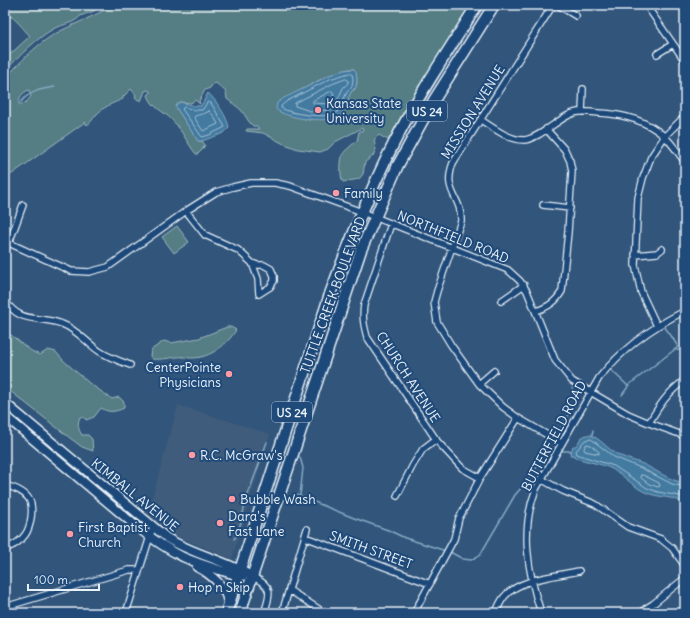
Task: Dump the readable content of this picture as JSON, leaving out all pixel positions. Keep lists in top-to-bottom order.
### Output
{
  "streets": {
    "highway": ["US 24", "TUTTLE CREEK BOULEVARD"],
    "main road": ["KIMBALL AVENUE"],
    "street": [
      "MISSION AVENUE",
      "NORTHFIELD ROAD",
      "CHURCH AVENUE",
      "BUTTERFIELD ROAD",
      "SMITH STREET"
    ]
  },
  "crossings": [
    ["MISSION AVENUE", "NORTHFIELD ROAD"],
    ["MISSION AVENUE", "BUTTERFIELD ROAD"],
    ["NORTHFIELD ROAD", "TUTTLE CREEK BOULEVARD"],
    ["NORTHFIELD ROAD", "CHURCH AVENUE"],
    ["NORTHFIELD ROAD", "BUTTERFIELD ROAD"],
    ["TUTTLE CREEK BOULEVARD", "KIMBALL AVENUE"]
  ],
  "places": [
    "Kansas State University",
    "Family",
    "CenterPointe Physicians",
    "R.C. McGraw's",
    "Bubble Wash",
    "Dara's Fast Lane",
    "First Baptist Church",
    "Hop n Skip"
  ],
  "scale_bar": "100 m"
}
